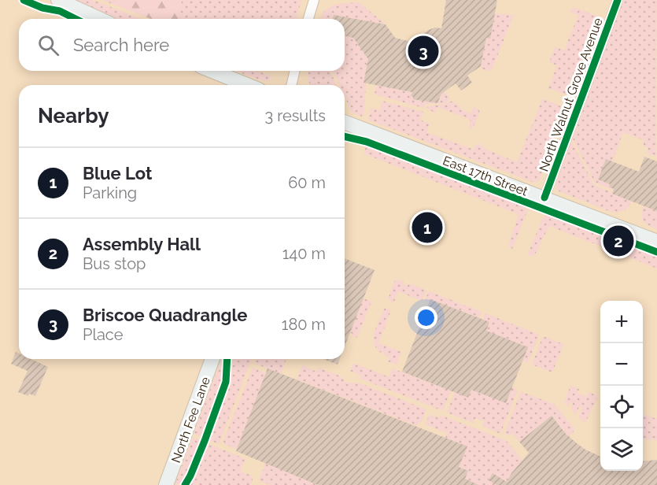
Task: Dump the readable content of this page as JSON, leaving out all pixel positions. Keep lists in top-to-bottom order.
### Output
{
  "streets": {
    "main road": ["East 17th Street", "North Fee Lane"],
    "street": ["North Walnut Grove Avenue"]
  },
  "crossings": [
    ["North Walnut Grove Avenue", "East 17th Street"]
  ],
  "page": {
    "search": "Search here",
    "pins": ["3", "1", "2"],
    "heading": ["Nearby", "3 results"],
    "list": [
      {
        "mark": "1",
        "name": "Blue Lot",
        "note": "Parking",
        "value": "60 m"
      },
      {
        "mark": "2",
        "name": "Assembly Hall",
        "note": "Bus stop",
        "value": "140 m"
      },
      {
        "mark": "3",
        "name": "Briscoe Quadrangle",
        "note": "Place",
        "value": "180 m"
      }
    ],
    "map_buttons": ["+", "−"]
  }
}
